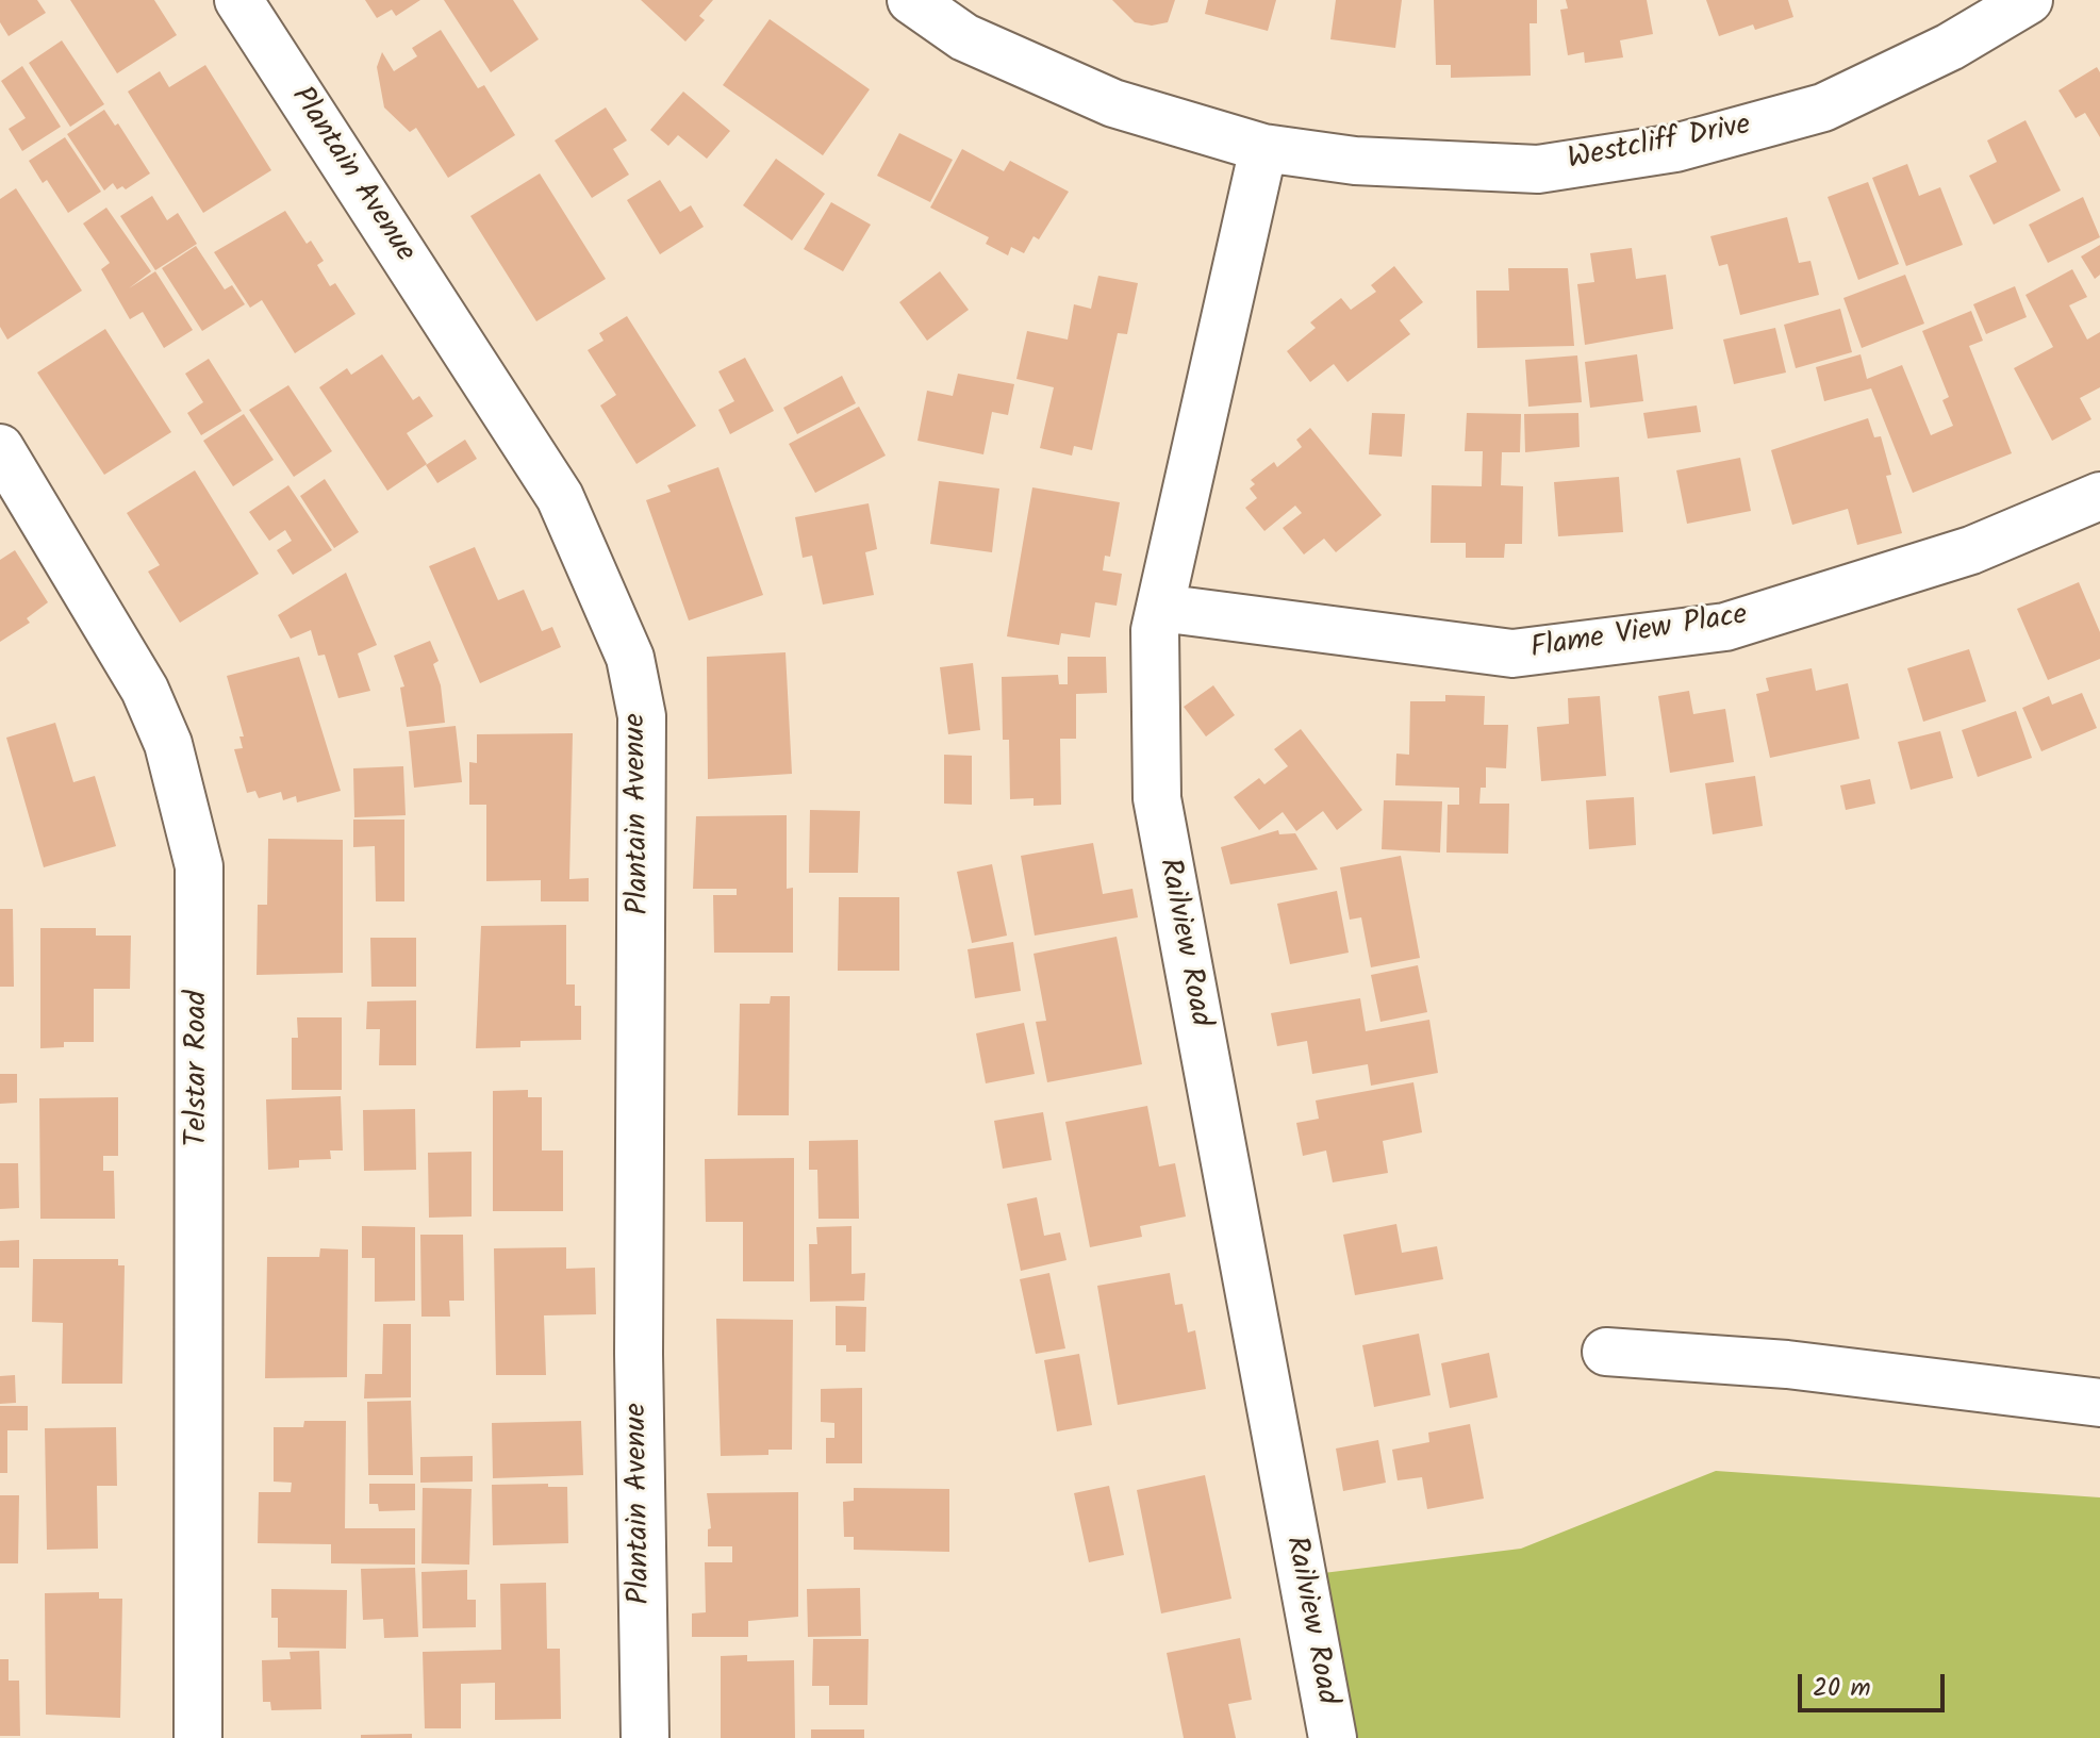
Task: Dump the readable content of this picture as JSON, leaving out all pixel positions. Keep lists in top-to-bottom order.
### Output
{
  "streets": {
    "street": [
      "Westcliff Drive",
      "Plantain Avenue",
      "Flame View Place",
      "Railview Road",
      "Telstar Road"
    ]
  },
  "crossings": [
    ["Westcliff Drive", "Railview Road"],
    ["Flame View Place", "Railview Road"]
  ],
  "scale_bar": "20 m"
}
